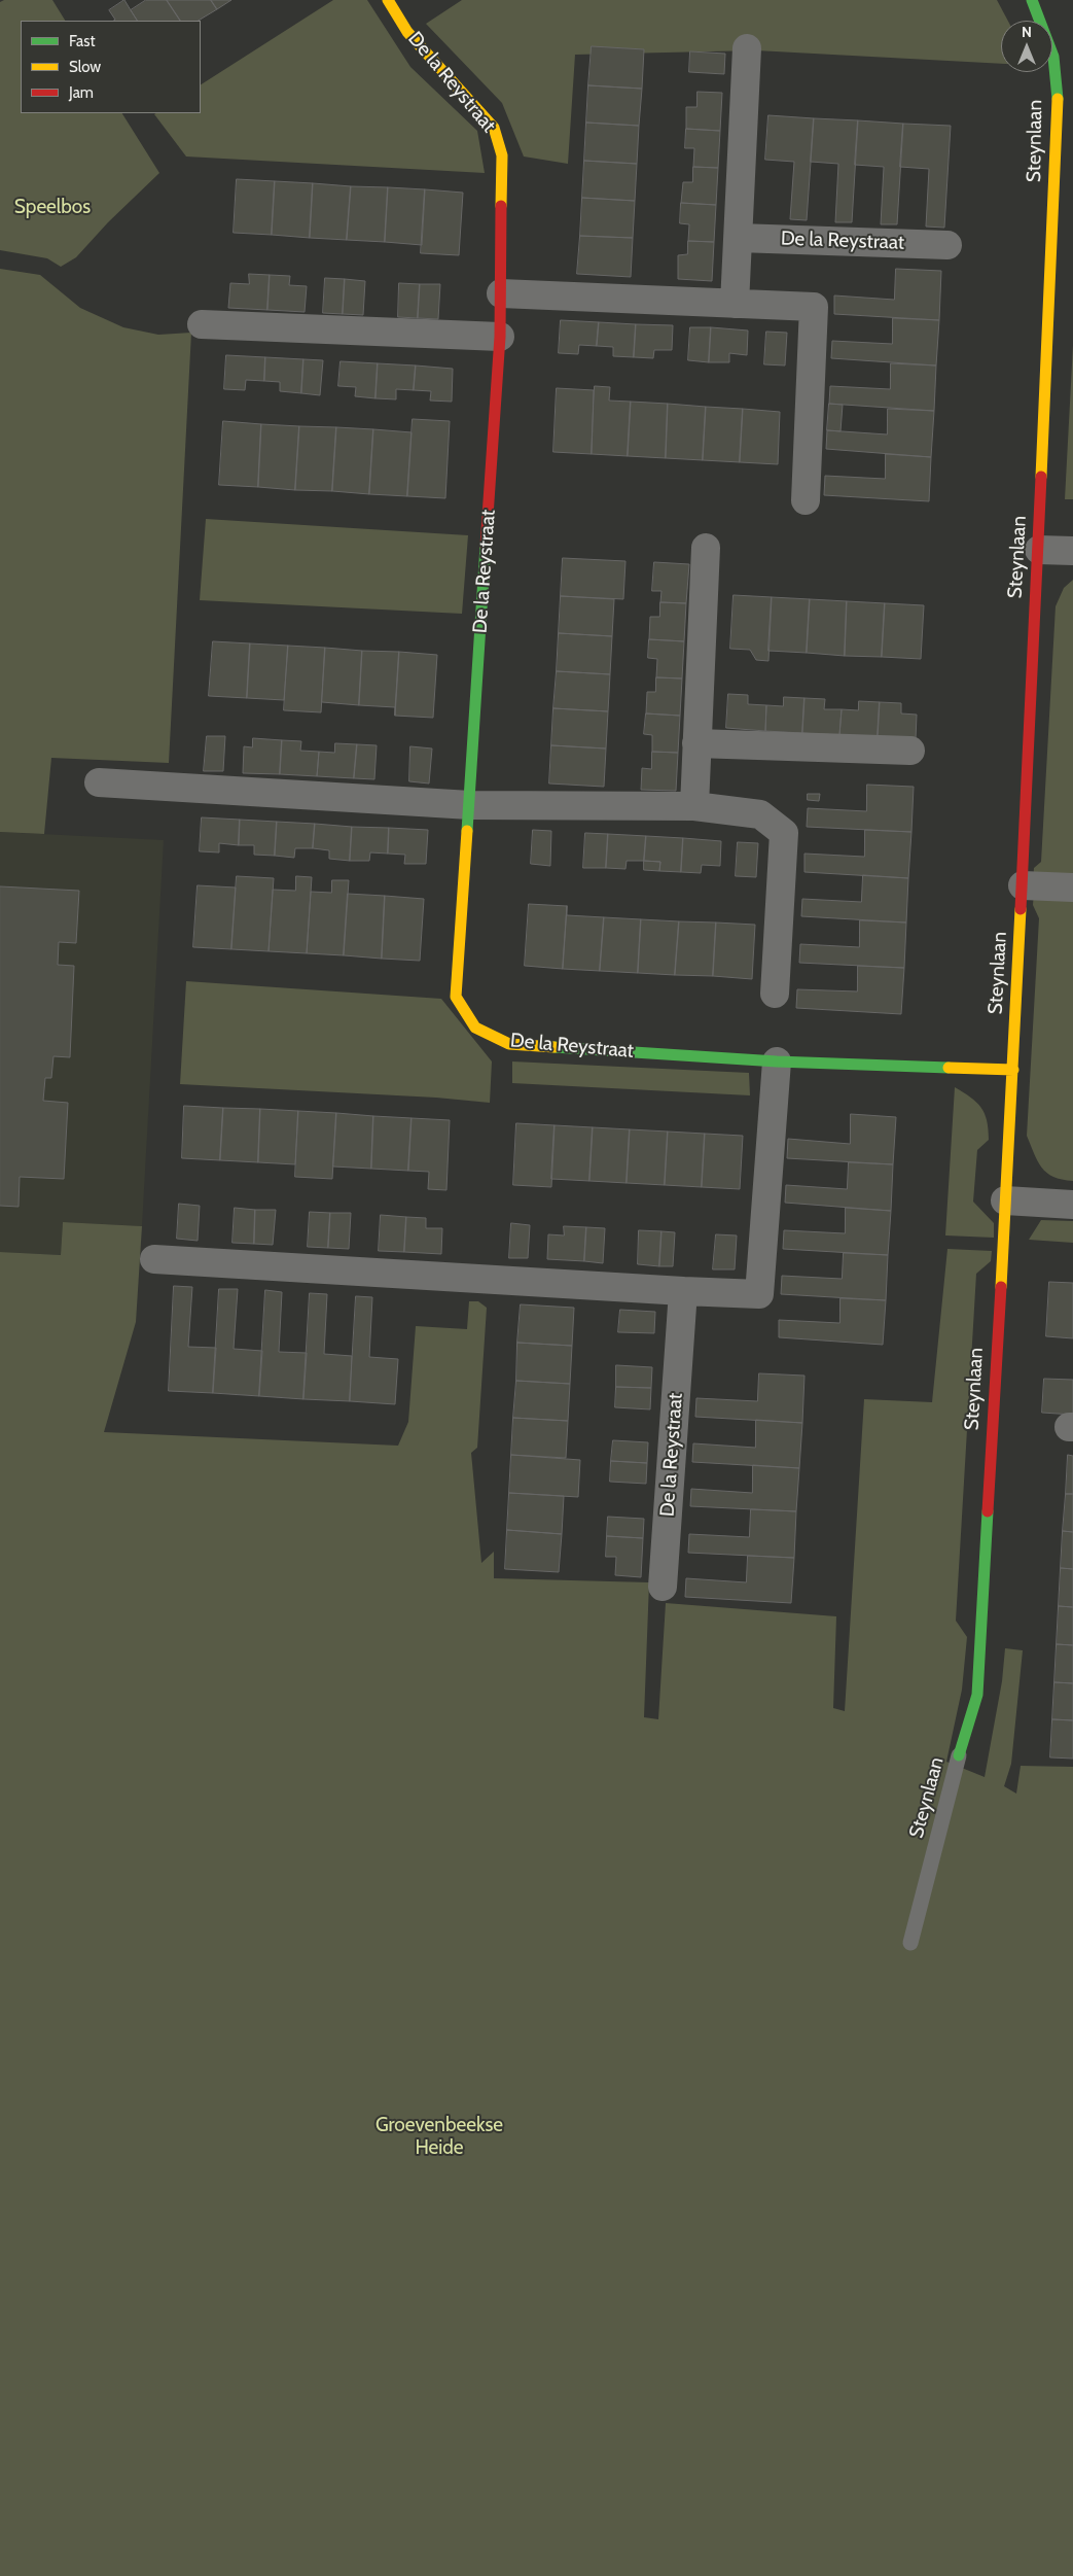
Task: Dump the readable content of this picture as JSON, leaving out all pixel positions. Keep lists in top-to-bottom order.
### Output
{
  "streets": {
    "street": ["De la Reystraat", "Steynlaan"]
  },
  "crossings": [
    ["De la Reystraat", "Steynlaan"]
  ],
  "parks": ["Speelbos", "Groevenbeekse Heide"],
  "legend": ["Fast", "Slow", "Jam"],
  "north": "top"
}
